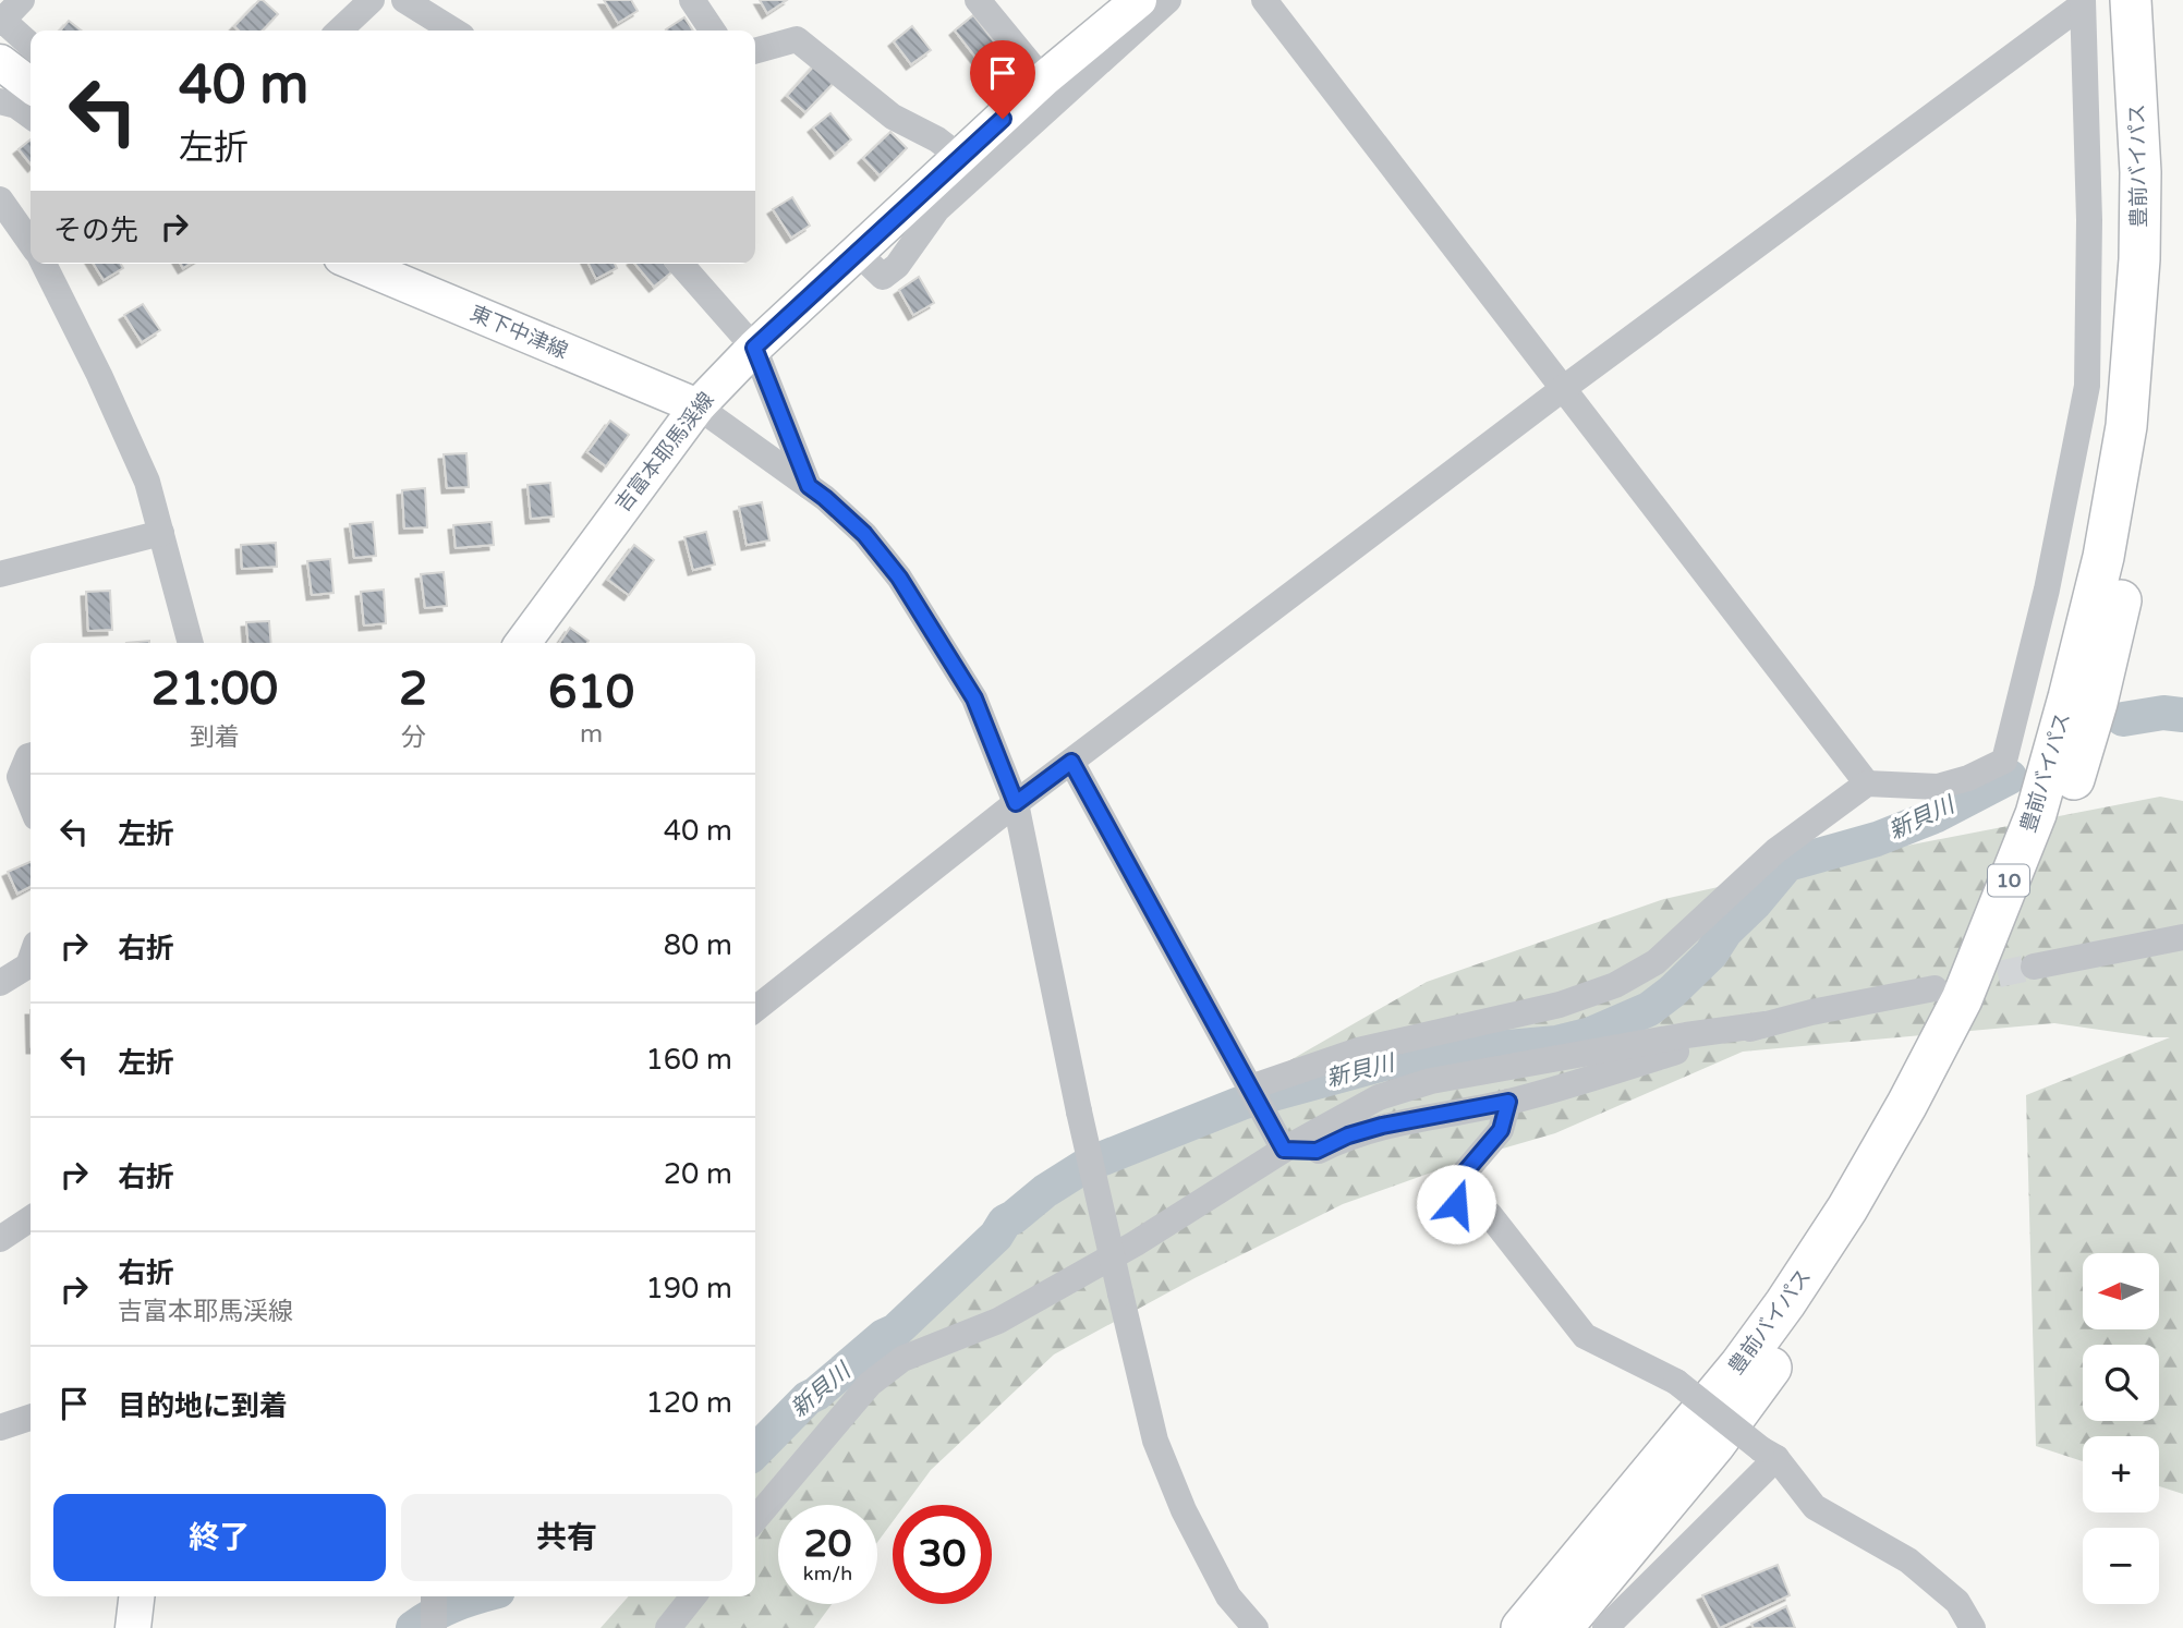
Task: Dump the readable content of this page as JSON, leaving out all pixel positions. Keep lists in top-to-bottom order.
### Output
{
  "streets": {
    "highway": ["豊前バイパス", "10"],
    "main road": ["東下中津線", "吉富本耶馬渓線"]
  },
  "crossings": [
    ["東下中津線", "吉富本耶馬渓線"]
  ],
  "water": ["新貝川"],
  "north": "left",
  "page": {
    "turn": ["40 m", "左折"],
    "then": "その先",
    "eta": [
      "21:00",
      "到着",
      "2",
      "分",
      "610",
      "m"
    ],
    "list": [
      {
        "name": "左折",
        "value": "40 m"
      },
      {
        "name": "右折",
        "value": "80 m"
      },
      {
        "name": "左折",
        "value": "160 m"
      },
      {
        "name": "右折",
        "value": "20 m"
      },
      {
        "name": "右折",
        "note": "吉富本耶馬渓線",
        "value": "190 m"
      },
      {
        "name": "目的地に到着",
        "value": "120 m"
      }
    ],
    "map_buttons": ["+", "−"],
    "buttons": ["終了", "共有"],
    "speed": "20 km/h",
    "limit": "30"
  }
}
